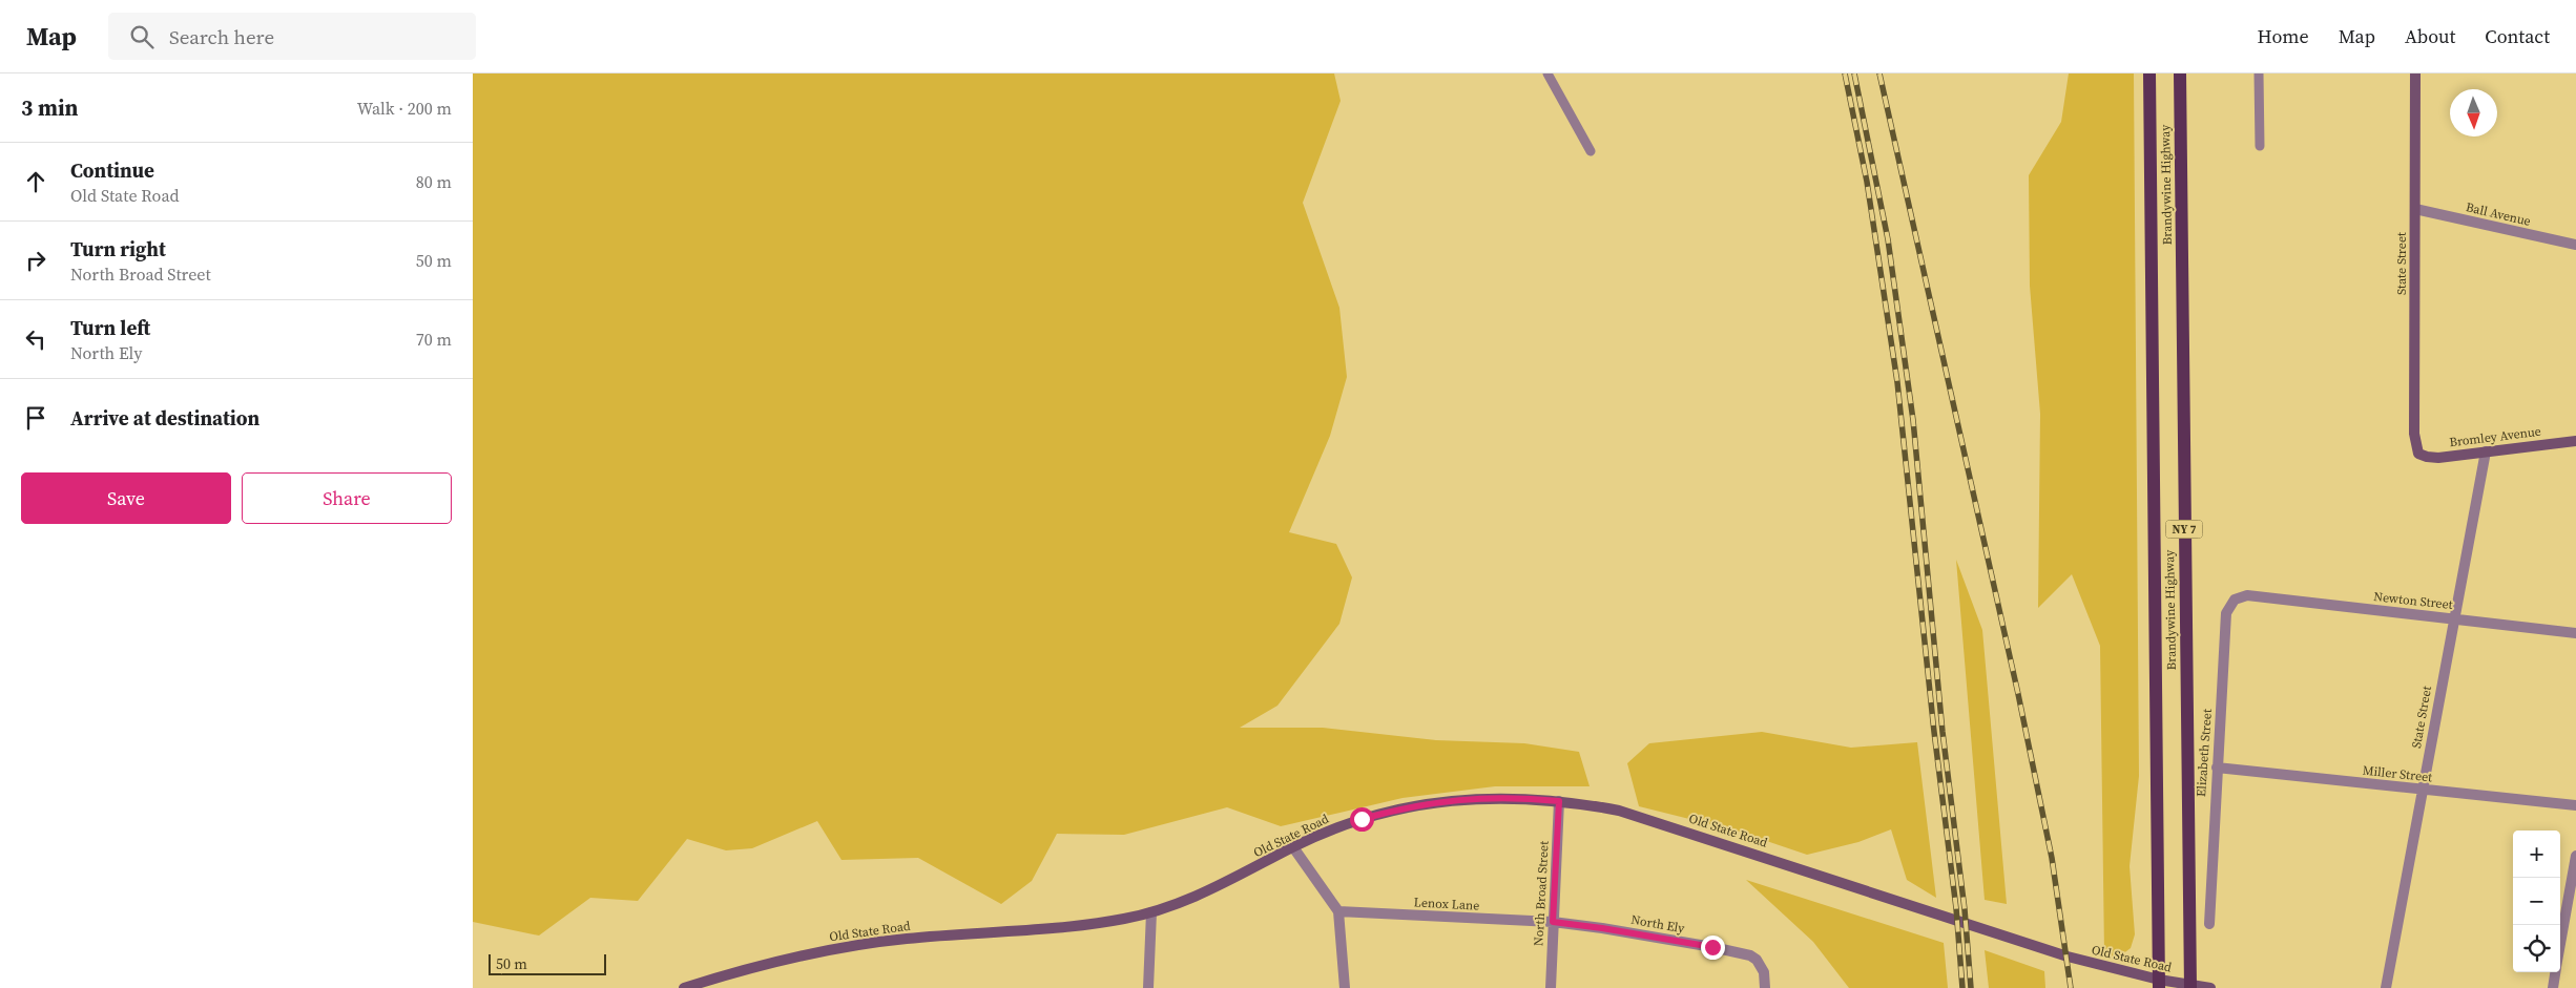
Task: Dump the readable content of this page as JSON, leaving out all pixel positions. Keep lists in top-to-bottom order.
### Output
{
  "streets": {
    "main road": ["Brandywine Highway", "NY 7"],
    "street": [
      "Ball Avenue",
      "State Street",
      "Bromley Avenue",
      "Newton Street",
      "Elizabeth Street",
      "Miller Street",
      "Old State Road",
      "North Broad Street",
      "Lenox Lane",
      "North Ely"
    ]
  },
  "crossings": [
    ["Brandywine Highway", "Old State Road"],
    ["Ball Avenue", "State Street"],
    ["State Street", "Bromley Avenue"],
    ["State Street", "Newton Street"],
    ["State Street", "Miller Street"],
    ["Newton Street", "Elizabeth Street"],
    ["Elizabeth Street", "Miller Street"],
    ["Old State Road", "North Broad Street"],
    ["North Broad Street", "Lenox Lane"],
    ["North Broad Street", "North Ely"],
    ["Lenox Lane", "North Ely"]
  ],
  "scale_bar": "50 m",
  "north": "bottom",
  "page": {
    "header": "Map",
    "search": "Search here",
    "nav": [
      "Home",
      "Map",
      "About",
      "Contact"
    ],
    "heading": ["3 min", "Walk · 200 m"],
    "list": [
      ["Continue", "Old State Road", "80 m"],
      ["Turn right", "North Broad Street", "50 m"],
      ["Turn left", "North Ely", "70 m"],
      "Arrive at destination"
    ],
    "buttons": ["Save", "Share"],
    "map_buttons": ["+", "−"],
    "scale": "50 m"
  }
}
